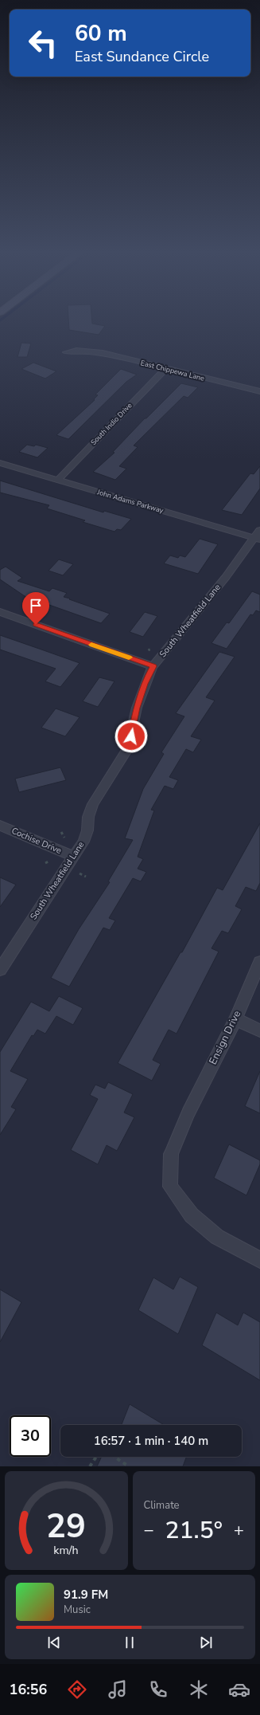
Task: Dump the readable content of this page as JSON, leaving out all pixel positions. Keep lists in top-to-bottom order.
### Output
{
  "streets": {
    "street": [
      "East Chippewa Lane",
      "South Indio Drive",
      "John Adams Parkway",
      "South Wheatfield Lane",
      "Cochise Drive",
      "Ensign Drive"
    ]
  },
  "crossings": [
    ["East Chippewa Lane", "South Indio Drive"],
    ["South Indio Drive", "John Adams Parkway"],
    ["John Adams Parkway", "South Wheatfield Lane"],
    ["South Wheatfield Lane", "Cochise Drive"]
  ],
  "page": {
    "turn": ["60 m", "East Sundance Circle"],
    "limit": "30",
    "trip": "16:57 · 1 min · 140 m",
    "tile": "Climate",
    "heat": ["−", "21.5°", "+"],
    "song": ["91.9 FM", "Music"],
    "tabs": "16:56",
    "gauge": ["29", "km/h"]
  }
}
